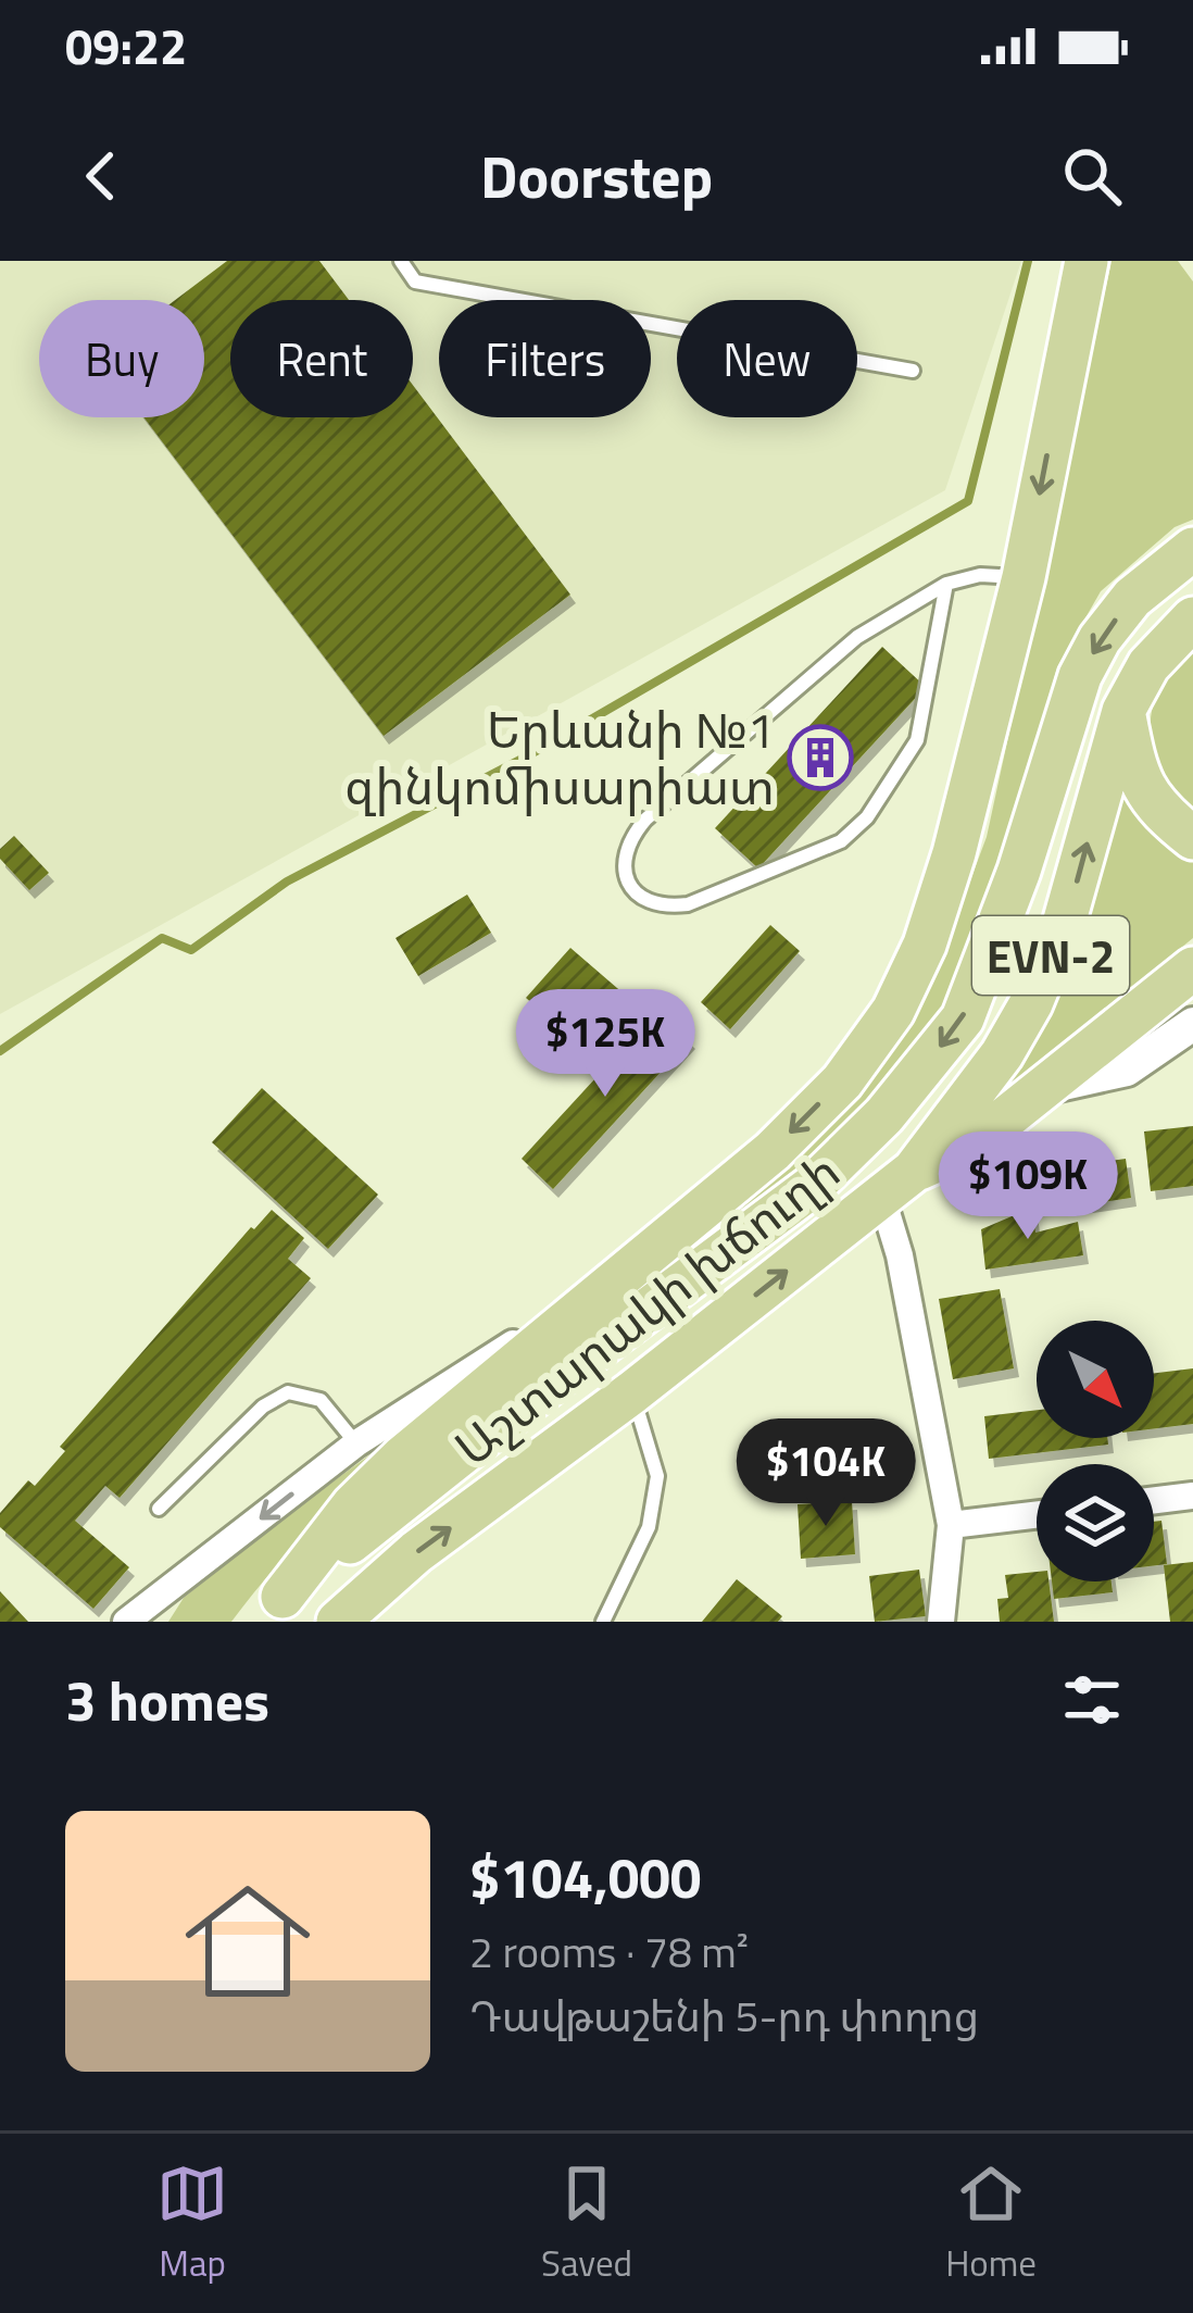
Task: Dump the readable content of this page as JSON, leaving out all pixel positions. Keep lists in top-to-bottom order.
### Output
{
  "streets": {
    "main road": ["EVN-2", "Աշտարակի խճուղի"]
  },
  "places": {
    "building": ["Երևանի №1 զինկոմիսարիատ"]
  },
  "north": "bottom right",
  "page": {
    "status": "09:22",
    "header": "Doorstep",
    "chip": [
      "Buy",
      "Rent",
      "Filters",
      "New"
    ],
    "price": ["$125K", "$109K", "$104K"],
    "heading": "3 homes",
    "list": [
      {
        "name": "$104,000",
        "note": "2 rooms · 78 m² · Դավթաշենի 5-րդ փողոց"
      }
    ],
    "tabs": ["Map", "Saved", "Home"]
  }
}
